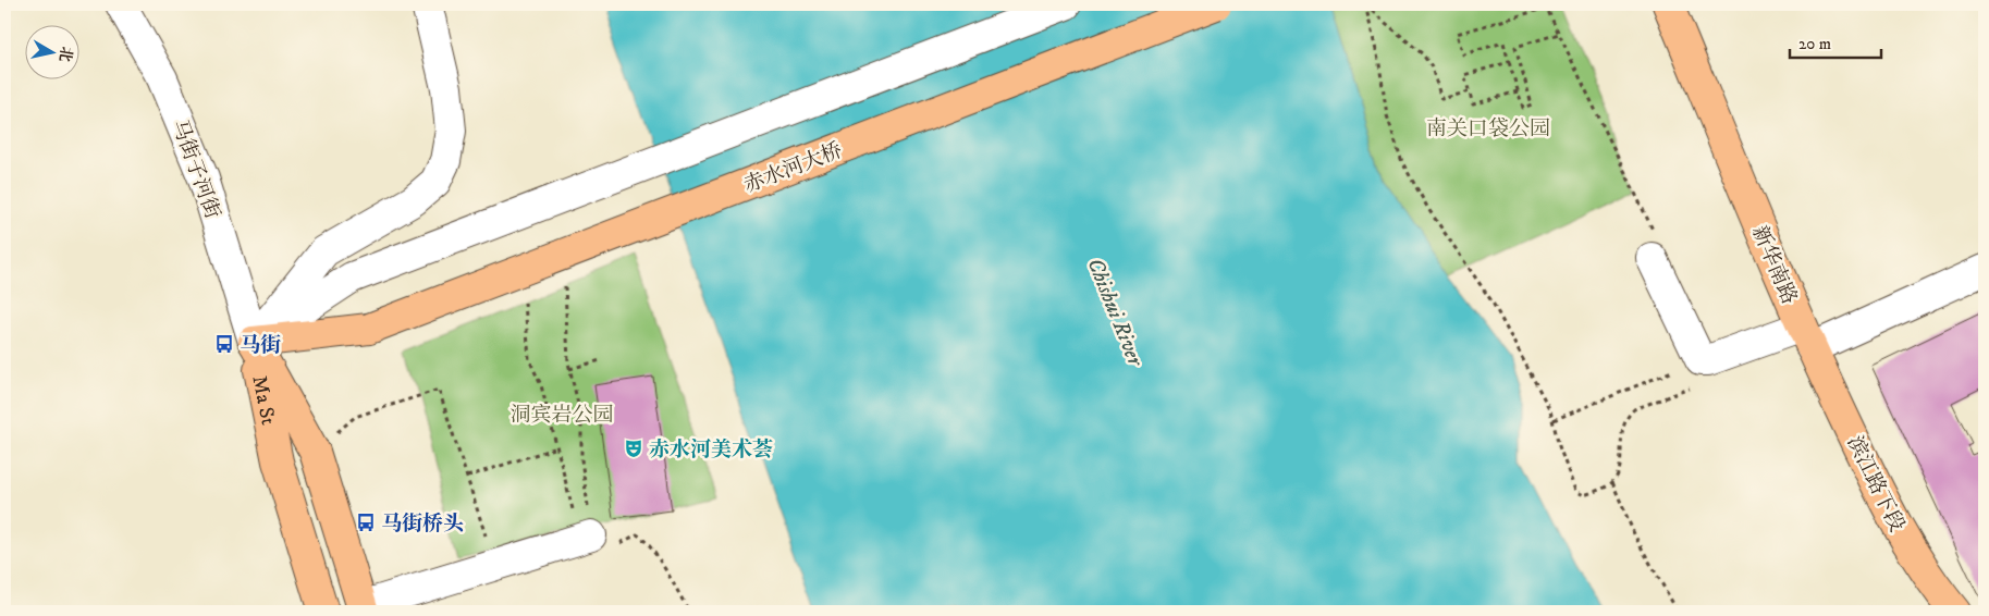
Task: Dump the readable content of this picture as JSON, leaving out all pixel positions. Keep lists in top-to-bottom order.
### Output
{
  "streets": {
    "main road": [
      "赤水河大桥",
      "新华南路",
      "Ma St",
      "滨江路下段"
    ],
    "street": ["马街子河街"]
  },
  "crossings": [
    ["赤水河大桥", "马街子河街"],
    ["赤水河大桥", "Ma St"],
    ["马街子河街", "Ma St"],
    ["新华南路", "滨江路下段"]
  ],
  "water": ["Chishui River"],
  "parks": ["南关口袋公园", "洞宾岩公园"],
  "places": {
    "bus stop": ["马街", "马街桥头"],
    "theatre": ["赤水河美术荟"]
  },
  "scale_bar": "20 m",
  "north": "right"
}
